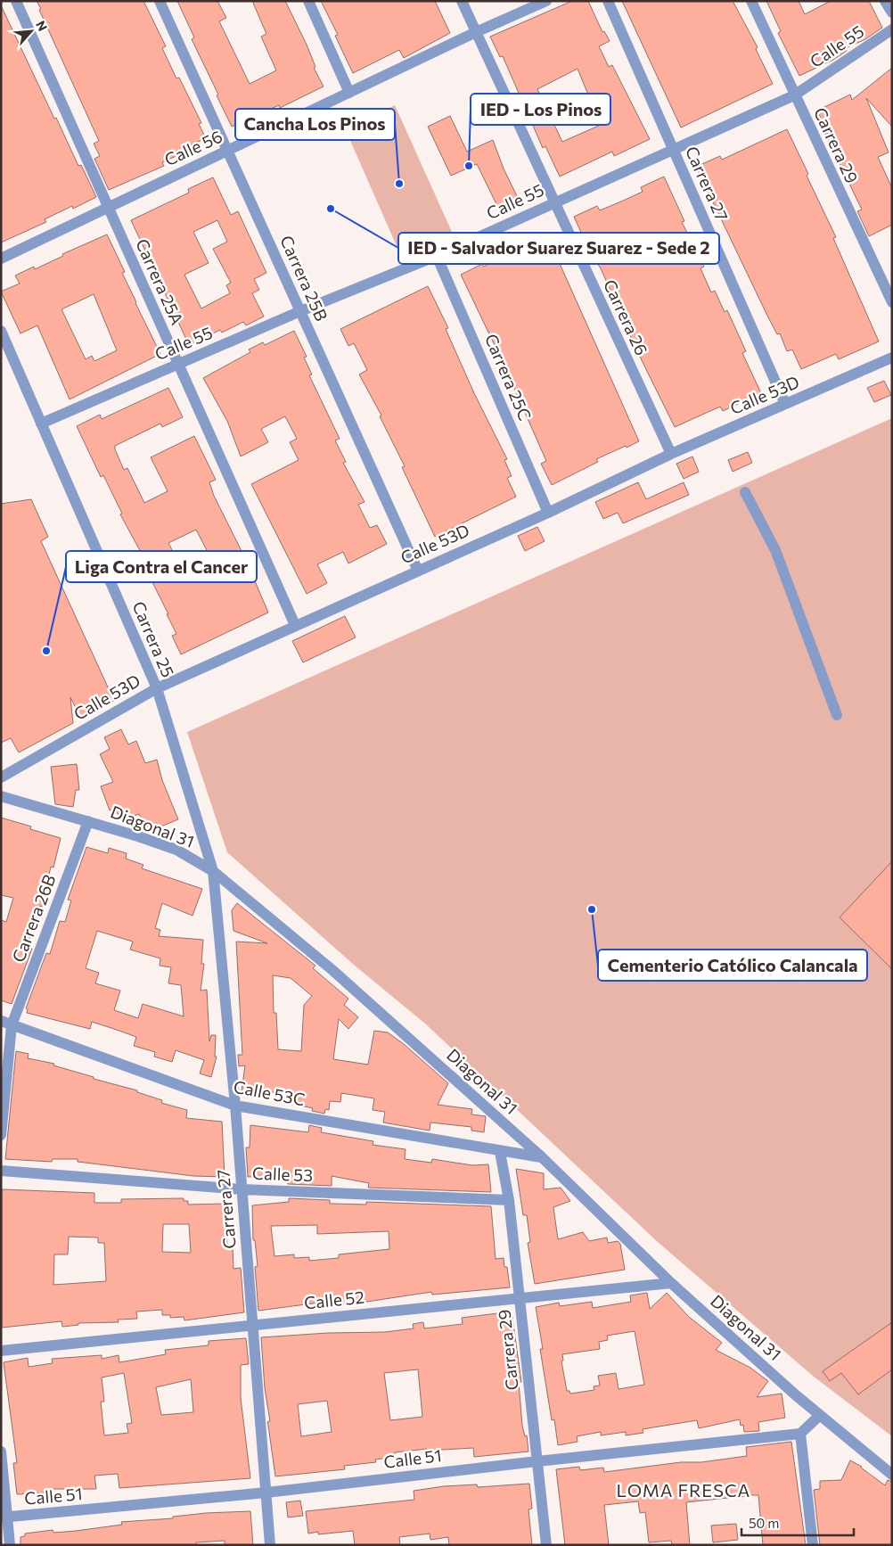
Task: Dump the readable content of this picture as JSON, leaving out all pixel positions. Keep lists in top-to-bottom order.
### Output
{
  "streets": {
    "street": [
      "Calle 55",
      "Carrera 29",
      "Calle 56",
      "Carrera 27",
      "Carrera 25B",
      "Carrera 25A",
      "Carrera 26",
      "Carrera 25C",
      "Calle 53D",
      "Carrera 25",
      "Diagonal 31",
      "Carrera 26B",
      "Calle 53C",
      "Calle 53",
      "Calle 52",
      "Calle 51"
    ]
  },
  "crossings": [
    ["Calle 55", "Carrera 29"],
    ["Calle 55", "Carrera 27"],
    ["Calle 55", "Carrera 25B"],
    ["Calle 55", "Carrera 25A"],
    ["Calle 55", "Carrera 26"],
    ["Calle 55", "Carrera 25C"],
    ["Calle 55", "Carrera 25"],
    ["Carrera 29", "Calle 53C"],
    ["Carrera 29", "Calle 53"],
    ["Carrera 29", "Calle 52"],
    ["Carrera 29", "Calle 51"],
    ["Calle 56", "Carrera 25B"],
    ["Calle 56", "Carrera 25A"],
    ["Calle 56", "Carrera 26"],
    ["Carrera 27", "Calle 53D"],
    ["Carrera 27", "Carrera 25"],
    ["Carrera 27", "Diagonal 31"],
    ["Carrera 27", "Calle 53C"],
    ["Carrera 27", "Calle 53"],
    ["Carrera 27", "Calle 52"],
    ["Carrera 27", "Calle 51"],
    ["Carrera 25B", "Calle 53D"],
    ["Carrera 25A", "Calle 53D"],
    ["Carrera 26", "Calle 53D"],
    ["Carrera 25C", "Calle 53D"],
    ["Calle 53D", "Carrera 25"],
    ["Carrera 25", "Diagonal 31"],
    ["Diagonal 31", "Carrera 26B"],
    ["Diagonal 31", "Calle 53C"],
    ["Diagonal 31", "Calle 52"],
    ["Carrera 26B", "Calle 53C"]
  ],
  "districts": ["LOMA FRESCA"],
  "places": [
    "IED - Los Pinos",
    "Cancha Los Pinos",
    "IED - Salvador Suarez Suarez - Sede 2",
    "Liga Contra el Cancer",
    "Cementerio Católico Calancala"
  ],
  "scale_bar": "50 m",
  "north": "top right"
}
